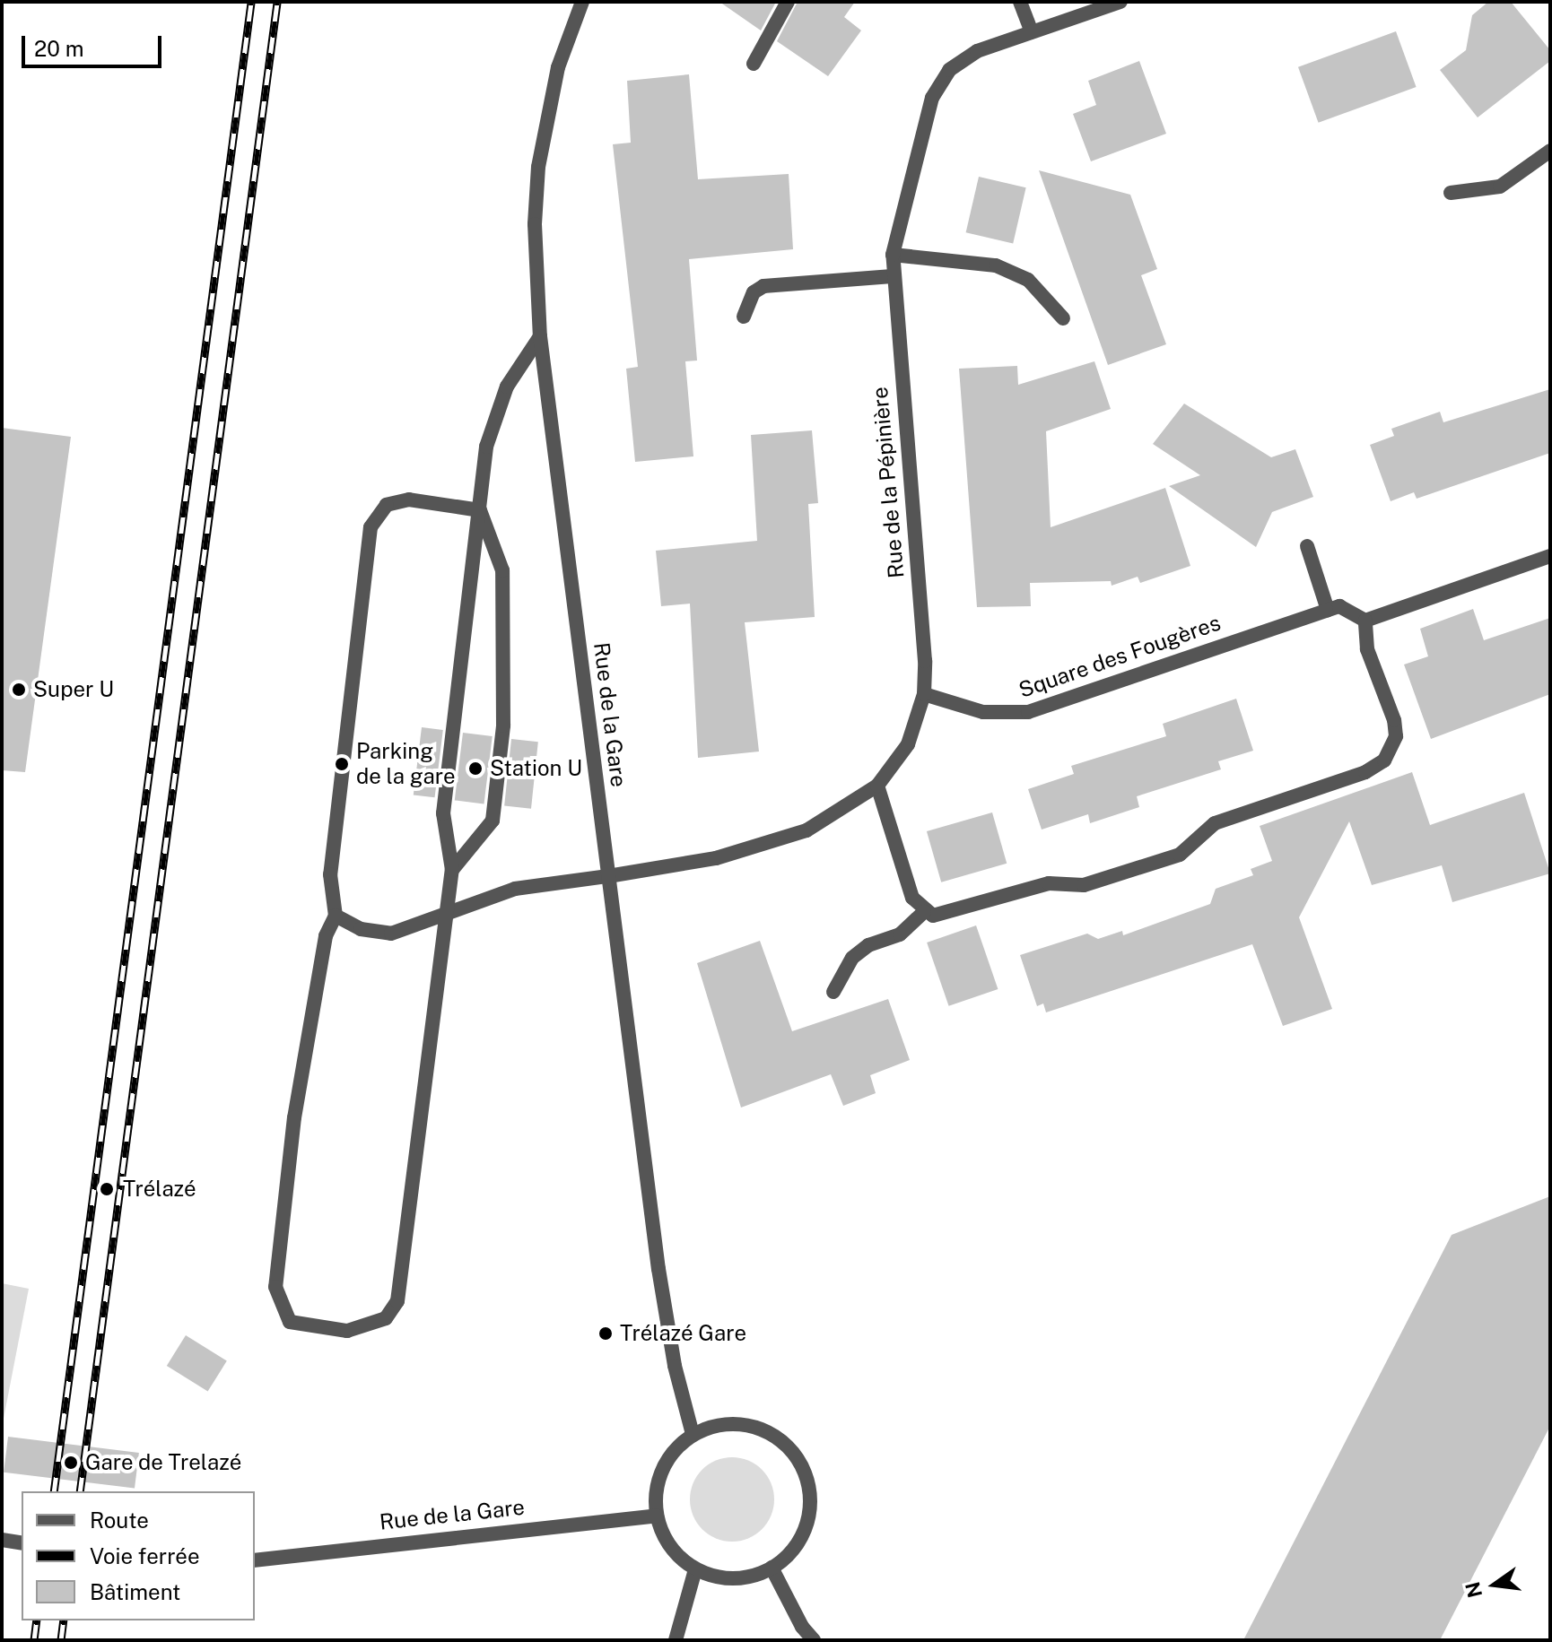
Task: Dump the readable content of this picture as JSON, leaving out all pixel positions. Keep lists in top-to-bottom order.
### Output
{
  "streets": {
    "street": ["Rue de la Pépinière", "Square des Fougères", "Rue de la Gare"]
  },
  "crossings": [
    ["Rue de la Pépinière", "Square des Fougères"],
    ["Rue de la Pépinière", "Rue de la Gare"]
  ],
  "places": [
    "Super U",
    "Parking de la gare",
    "Station U",
    "Trélazé",
    "Trélazé Gare",
    "Gare de Trelazé"
  ],
  "legend": ["Route", "Voie ferrée", "Bâtiment"],
  "scale_bar": "20 m",
  "north": "left"
}
